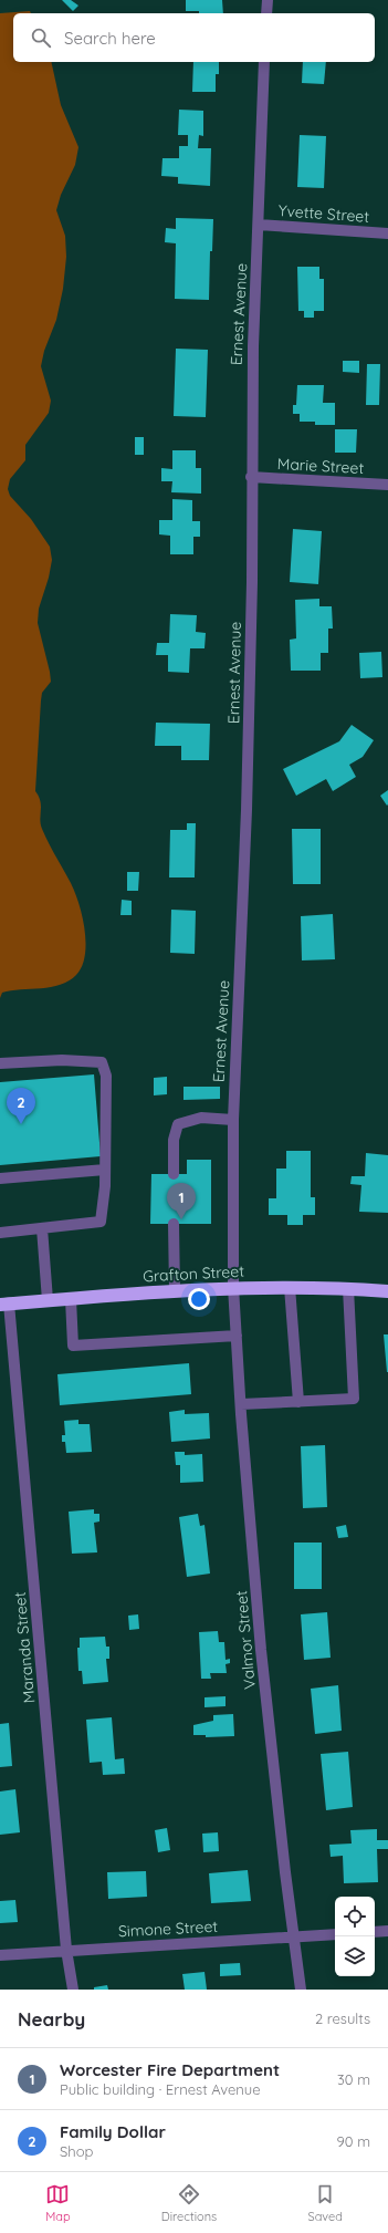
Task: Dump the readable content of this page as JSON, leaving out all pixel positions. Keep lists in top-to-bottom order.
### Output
{
  "streets": {
    "highway": ["Grafton Street"],
    "street": [
      "Yvette Street",
      "Ernest Avenue",
      "Marie Street",
      "Valmor Street",
      "Maranda Street",
      "Simone Street"
    ]
  },
  "crossings": [
    ["Yvette Street", "Ernest Avenue"],
    ["Ernest Avenue", "Marie Street"],
    ["Ernest Avenue", "Grafton Street"],
    ["Ernest Avenue", "Valmor Street"],
    ["Grafton Street", "Valmor Street"],
    ["Grafton Street", "Maranda Street"],
    ["Valmor Street", "Simone Street"],
    ["Maranda Street", "Simone Street"]
  ],
  "page": {
    "search": "Search here",
    "pins": ["2", "1"],
    "heading": ["Nearby", "2 results"],
    "list": [
      {
        "mark": "1",
        "name": "Worcester Fire Department",
        "note": "Public building · Ernest Avenue",
        "value": "30 m"
      },
      {
        "mark": "2",
        "name": "Family Dollar",
        "note": "Shop",
        "value": "90 m"
      }
    ],
    "nav": ["Map", "Directions", "Saved"]
  }
}
